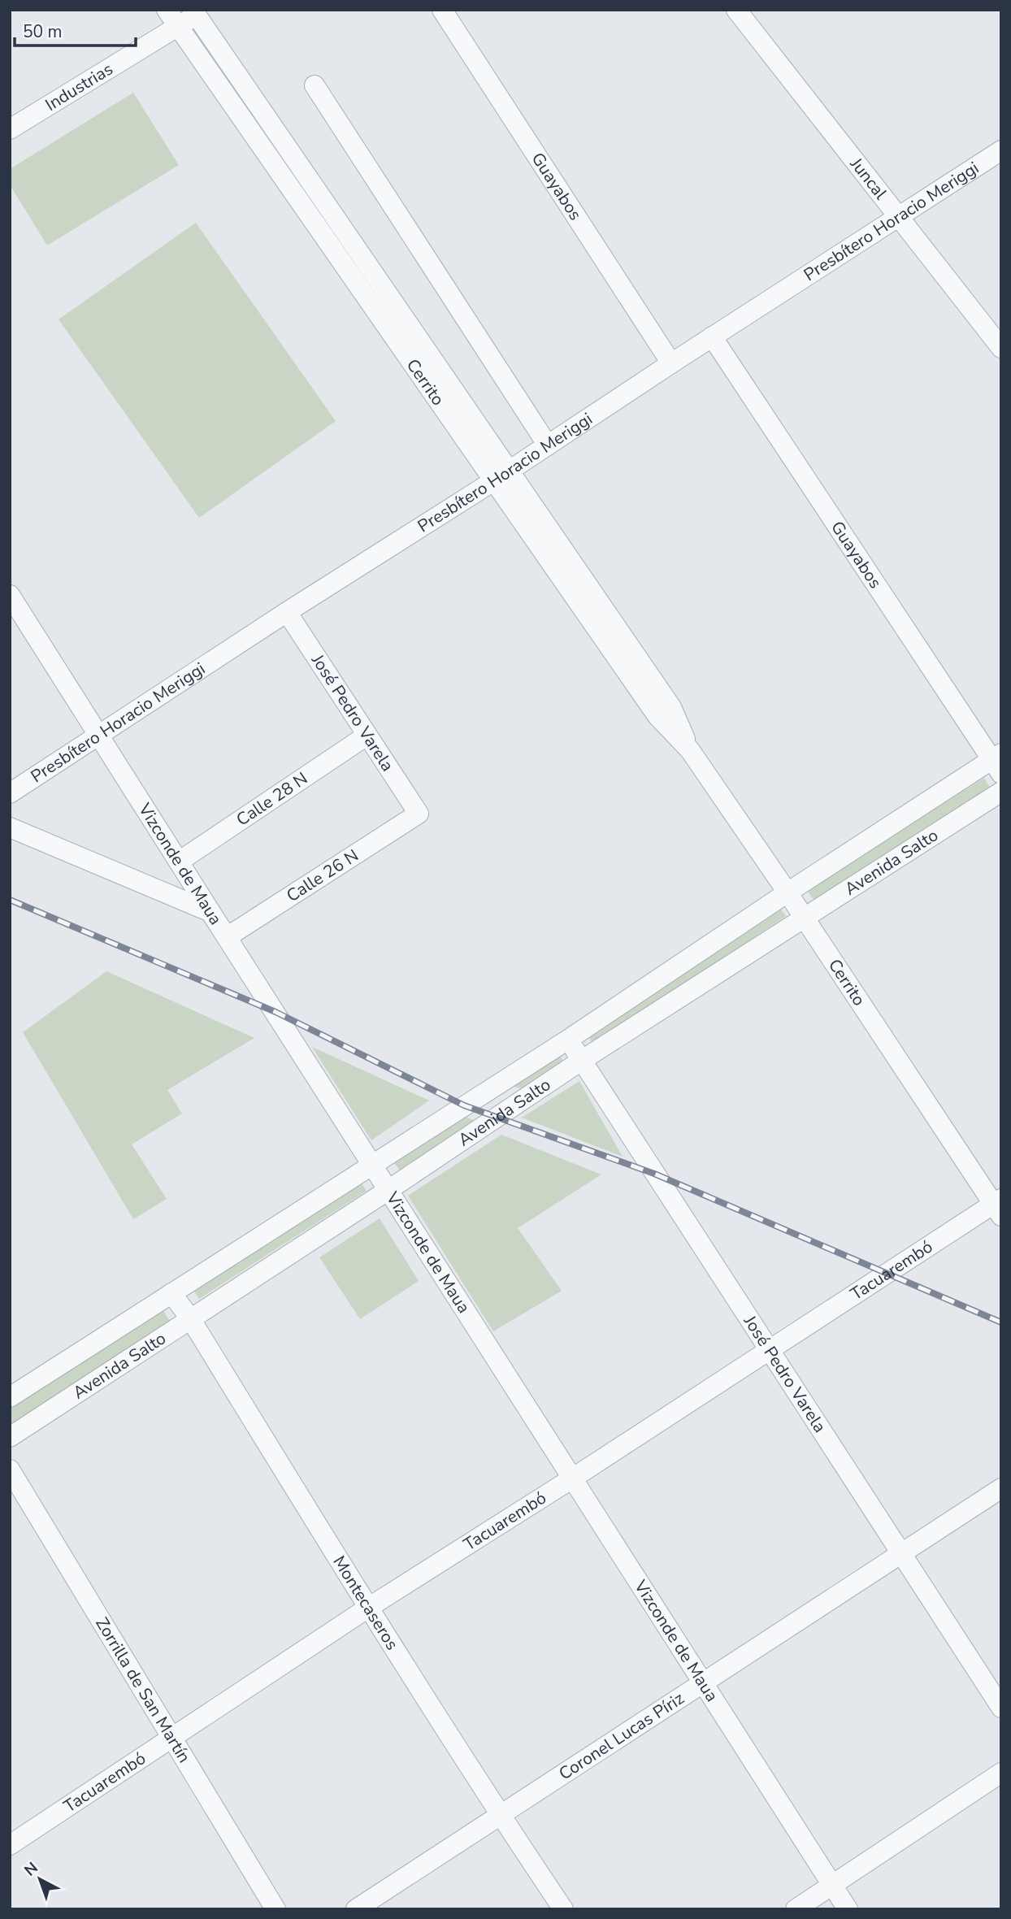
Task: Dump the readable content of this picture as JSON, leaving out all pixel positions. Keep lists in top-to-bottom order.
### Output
{
  "streets": {
    "street": [
      "Industrias",
      "Juncal",
      "Guayabos",
      "Presbítero Horacio Meriggi",
      "Cerrito",
      "José Pedro Varela",
      "Calle 28 N",
      "Avenida Salto",
      "Vizconde de Maua",
      "Calle 26 N",
      "Tacuarembó",
      "Montecaseros",
      "Zorrilla de San Martín",
      "Coronel Lucas Píriz"
    ]
  },
  "crossings": [
    ["Industrias", "Cerrito"],
    ["Juncal", "Presbítero Horacio Meriggi"],
    ["Guayabos", "Presbítero Horacio Meriggi"],
    ["Guayabos", "Avenida Salto"],
    ["Presbítero Horacio Meriggi", "Cerrito"],
    ["Presbítero Horacio Meriggi", "José Pedro Varela"],
    ["Presbítero Horacio Meriggi", "Vizconde de Maua"],
    ["Cerrito", "Avenida Salto"],
    ["Cerrito", "Tacuarembó"],
    ["José Pedro Varela", "Calle 28 N"],
    ["José Pedro Varela", "Avenida Salto"],
    ["José Pedro Varela", "Calle 26 N"],
    ["José Pedro Varela", "Tacuarembó"],
    ["José Pedro Varela", "Coronel Lucas Píriz"],
    ["Calle 28 N", "Vizconde de Maua"],
    ["Avenida Salto", "Vizconde de Maua"],
    ["Avenida Salto", "Montecaseros"],
    ["Vizconde de Maua", "Calle 26 N"],
    ["Vizconde de Maua", "Tacuarembó"],
    ["Vizconde de Maua", "Coronel Lucas Píriz"],
    ["Tacuarembó", "Montecaseros"],
    ["Tacuarembó", "Zorrilla de San Martín"],
    ["Montecaseros", "Coronel Lucas Píriz"]
  ],
  "scale_bar": "50 m",
  "north": "top left"
}
